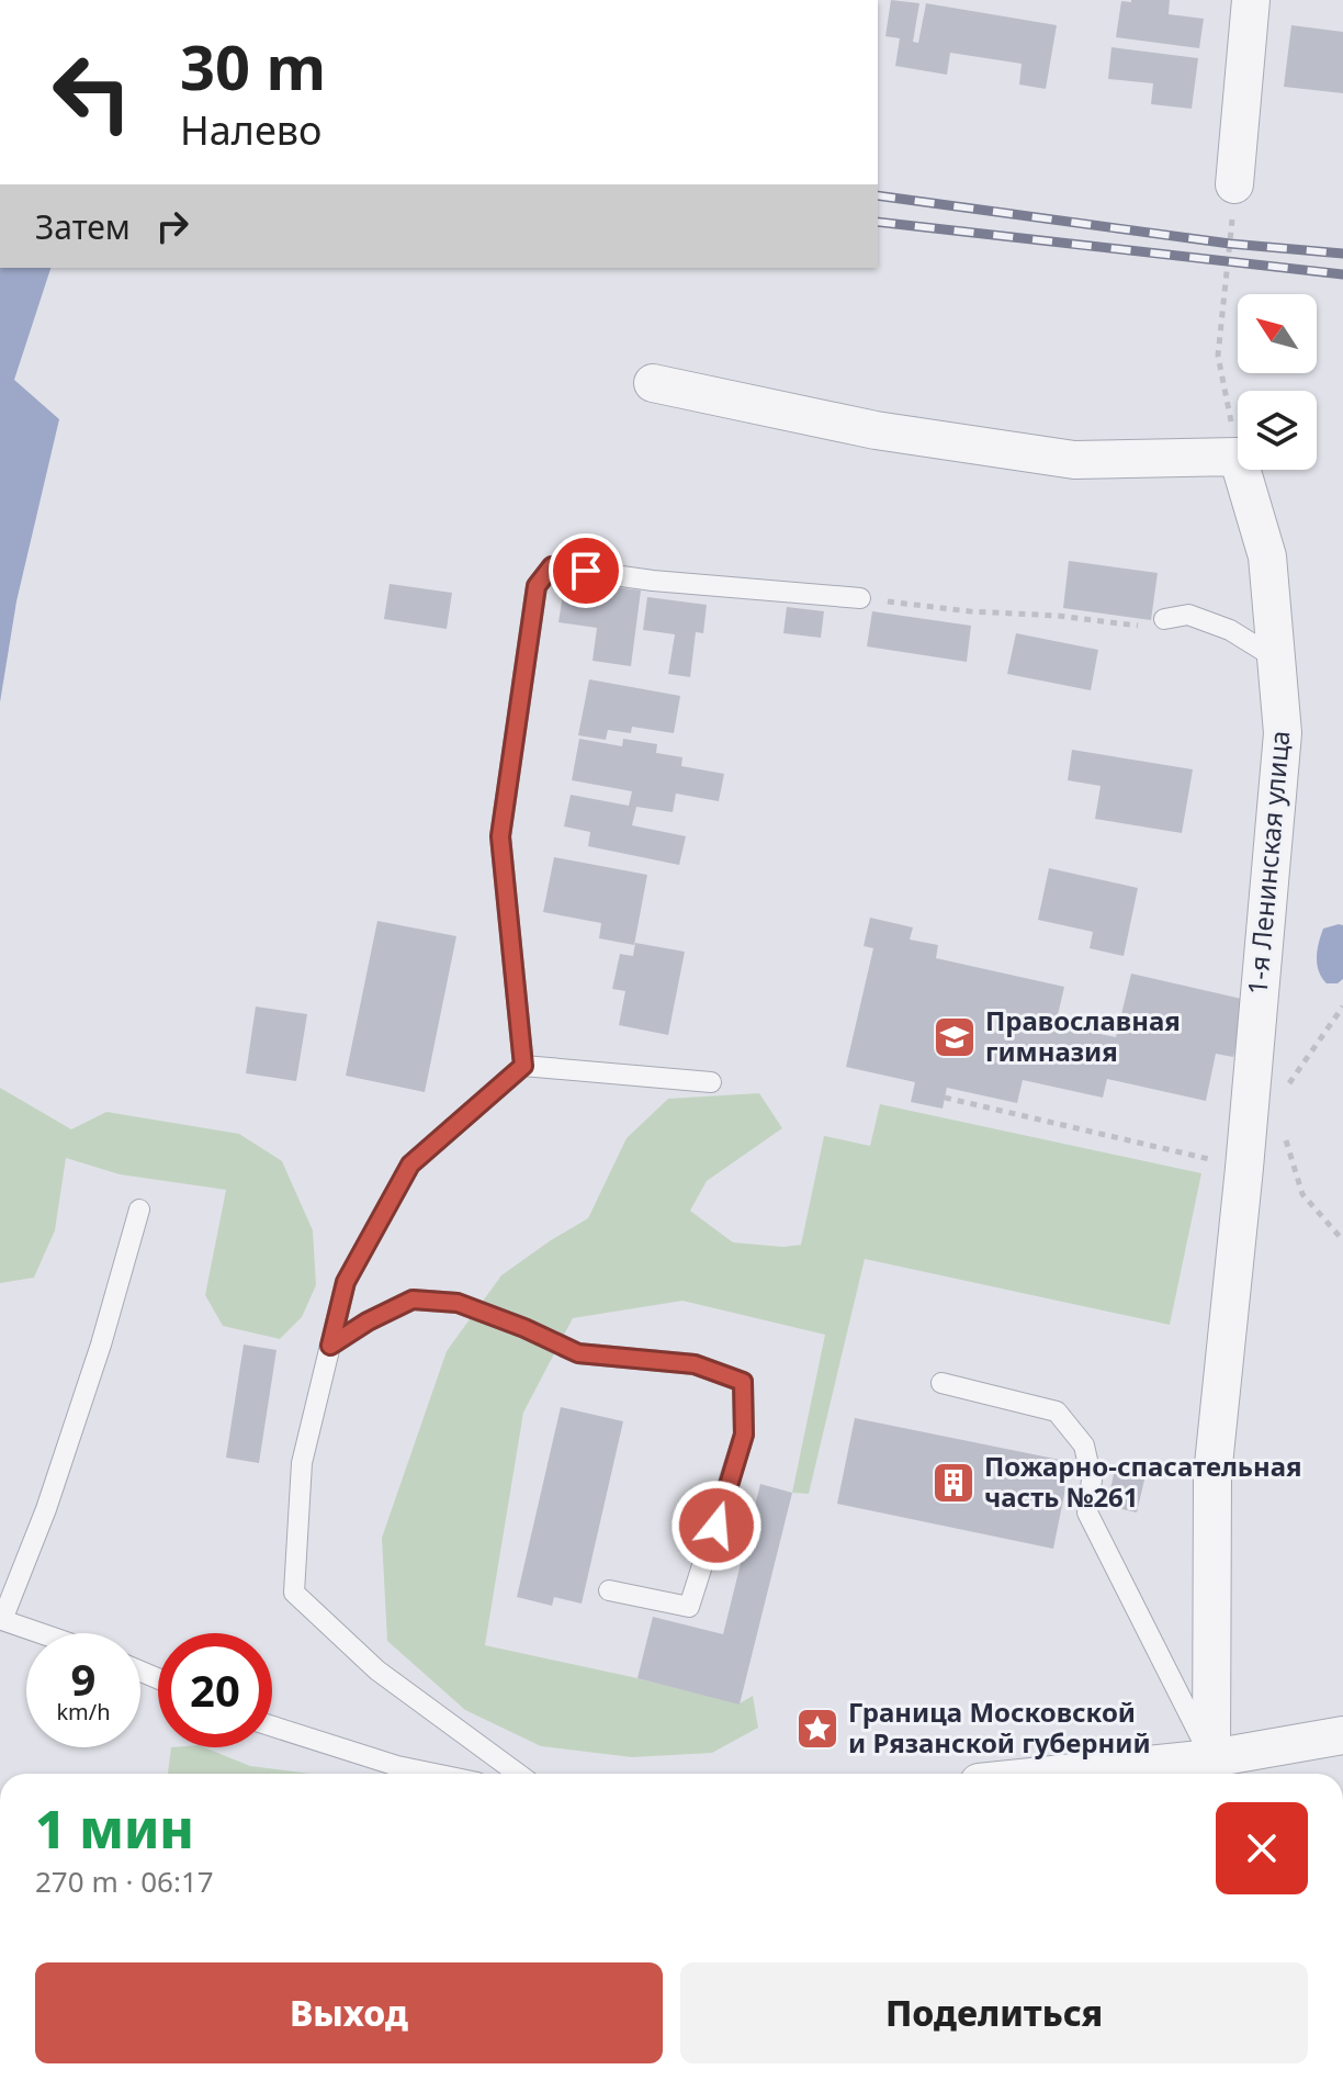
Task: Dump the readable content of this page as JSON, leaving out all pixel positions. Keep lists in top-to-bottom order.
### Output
{
  "streets": {
    "street": ["1-я Ленинская улица"]
  },
  "places": {
    "school or university": ["Православная гимназия"],
    "building": ["Пожарно-спасательная часть №261"],
    "place": ["Граница Московской и Рязанской губерний"]
  },
  "north": "top left",
  "page": {
    "turn": ["30 m", "Налево"],
    "then": "Затем",
    "speed": "9 km/h",
    "limit": "20",
    "heading": ["1 мин", "270 m · 06:17"],
    "buttons": ["Выход", "Поделиться"]
  }
}
